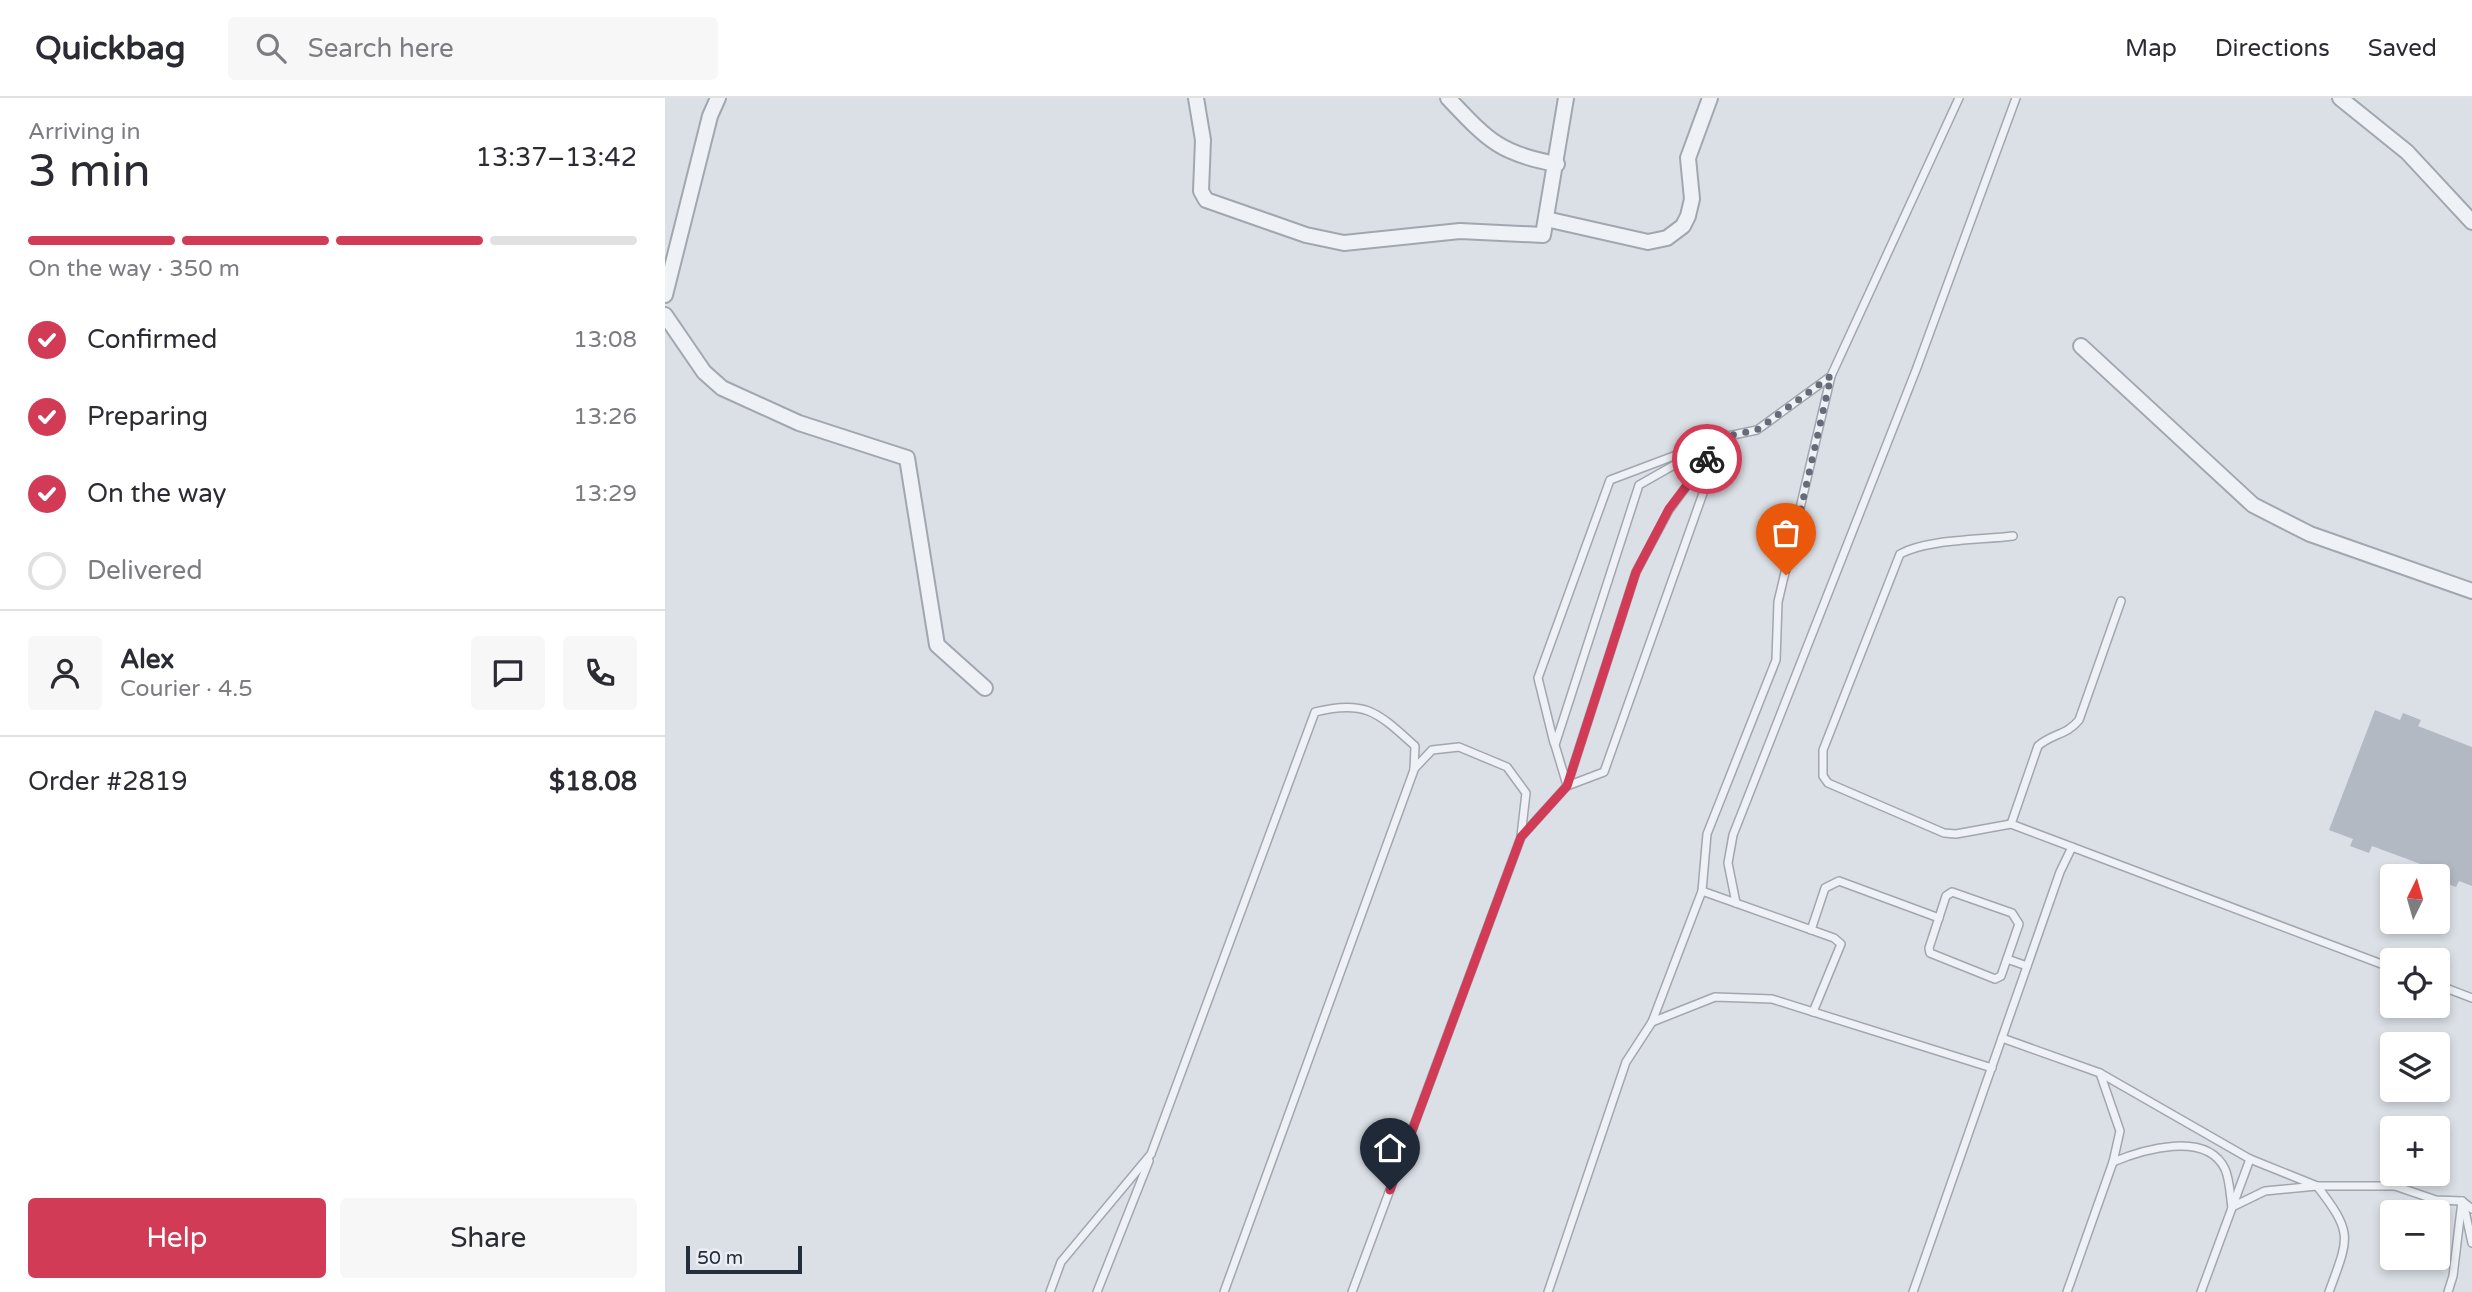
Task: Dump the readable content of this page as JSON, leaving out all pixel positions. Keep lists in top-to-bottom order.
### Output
{
  "scale_bar": "50 m",
  "north": "top",
  "page": {
    "header": "Quickbag",
    "search": "Search here",
    "nav": ["Map", "Directions", "Saved"],
    "heading": ["3 min", "Arriving in", "13:37–13:42"],
    "panel": [
      "Alex",
      "Courier · 4.5",
      "Order #2819",
      "$18.08"
    ],
    "bar": "On the way · 350 m",
    "list": [
      ["Confirmed", "13:08"],
      ["Preparing", "13:26"],
      ["On the way", "13:29"],
      "Delivered"
    ],
    "map_buttons": ["+", "−"],
    "buttons": ["Help", "Share"],
    "scale": "50 m"
  }
}
